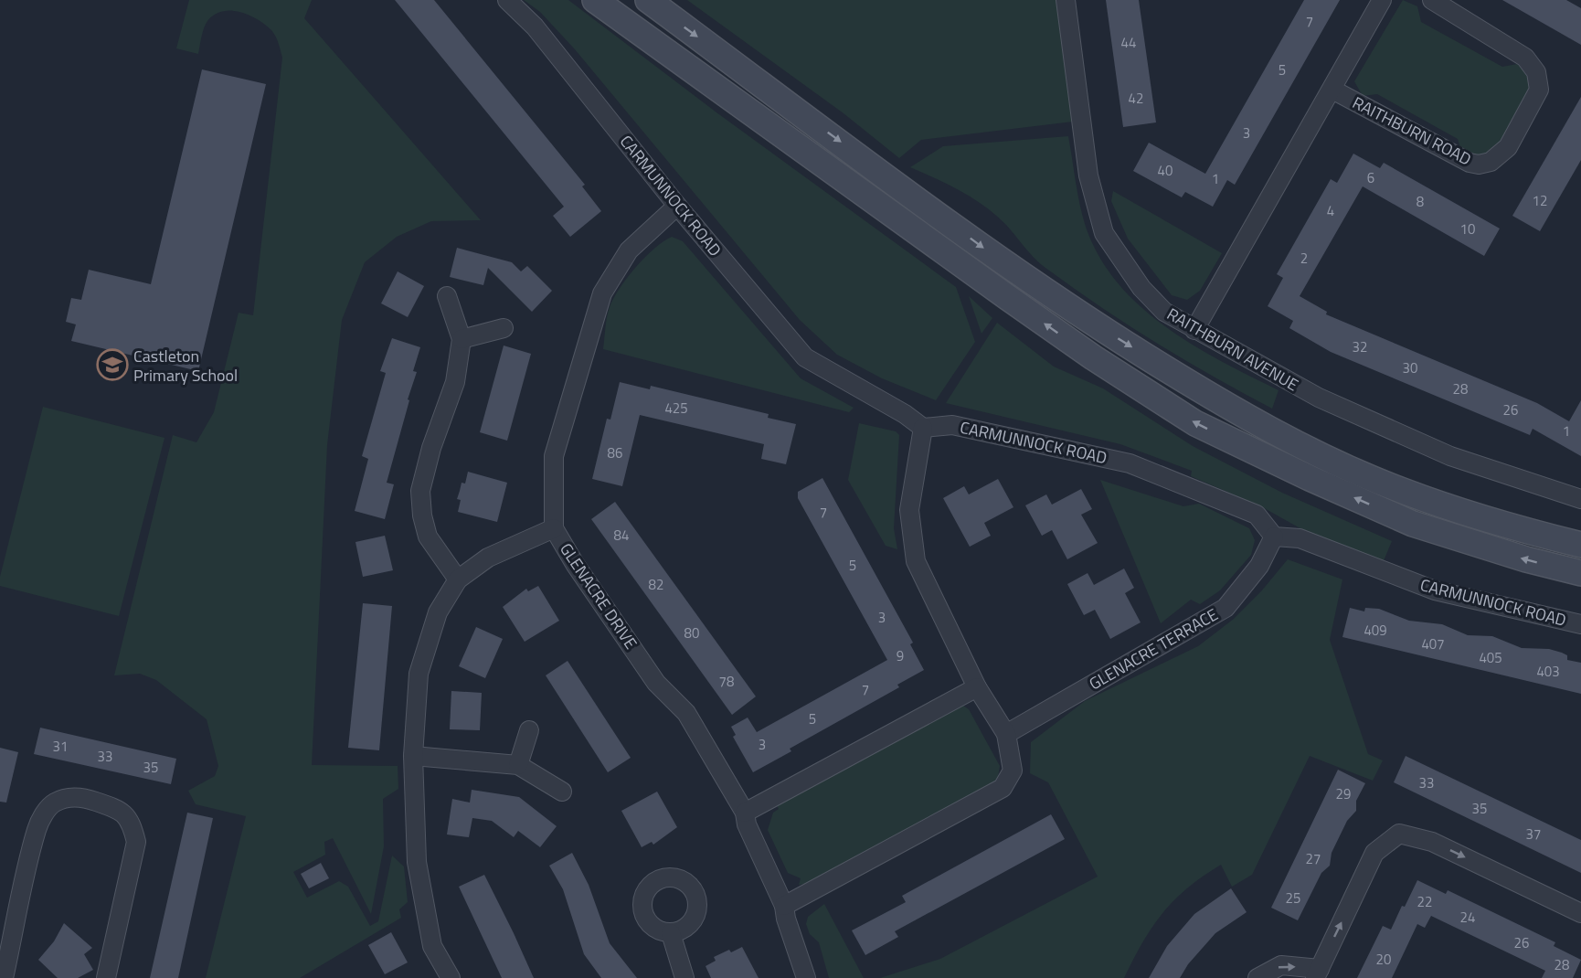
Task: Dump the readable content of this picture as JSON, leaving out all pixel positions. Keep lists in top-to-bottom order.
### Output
{
  "streets": {
    "street": [
      "RAITHBURN ROAD",
      "CARMUNNOCK ROAD",
      "RAITHBURN AVENUE",
      "GLENACRE DRIVE",
      "GLENACRE TERRACE"
    ]
  },
  "crossings": [
    ["RAITHBURN ROAD", "RAITHBURN AVENUE"],
    ["CARMUNNOCK ROAD", "GLENACRE DRIVE"],
    ["CARMUNNOCK ROAD", "GLENACRE TERRACE"]
  ],
  "places": {
    "school or university": ["Castleton Primary School"]
  },
  "house_numbers": [
    "7",
    "44",
    "5",
    "42",
    "3",
    "40",
    "6",
    "1",
    "12",
    "8",
    "4",
    "10",
    "2",
    "32",
    "30",
    "28",
    "425",
    "26",
    "1",
    "86",
    "7",
    "84",
    "5",
    "82",
    "3",
    "409",
    "80",
    "407",
    "9",
    "405",
    "403",
    "78",
    "7",
    "5",
    "3",
    "31",
    "33",
    "35",
    "33",
    "29",
    "35",
    "37",
    "27",
    "25",
    "22",
    "24",
    "26",
    "20",
    "28"
  ]
}
